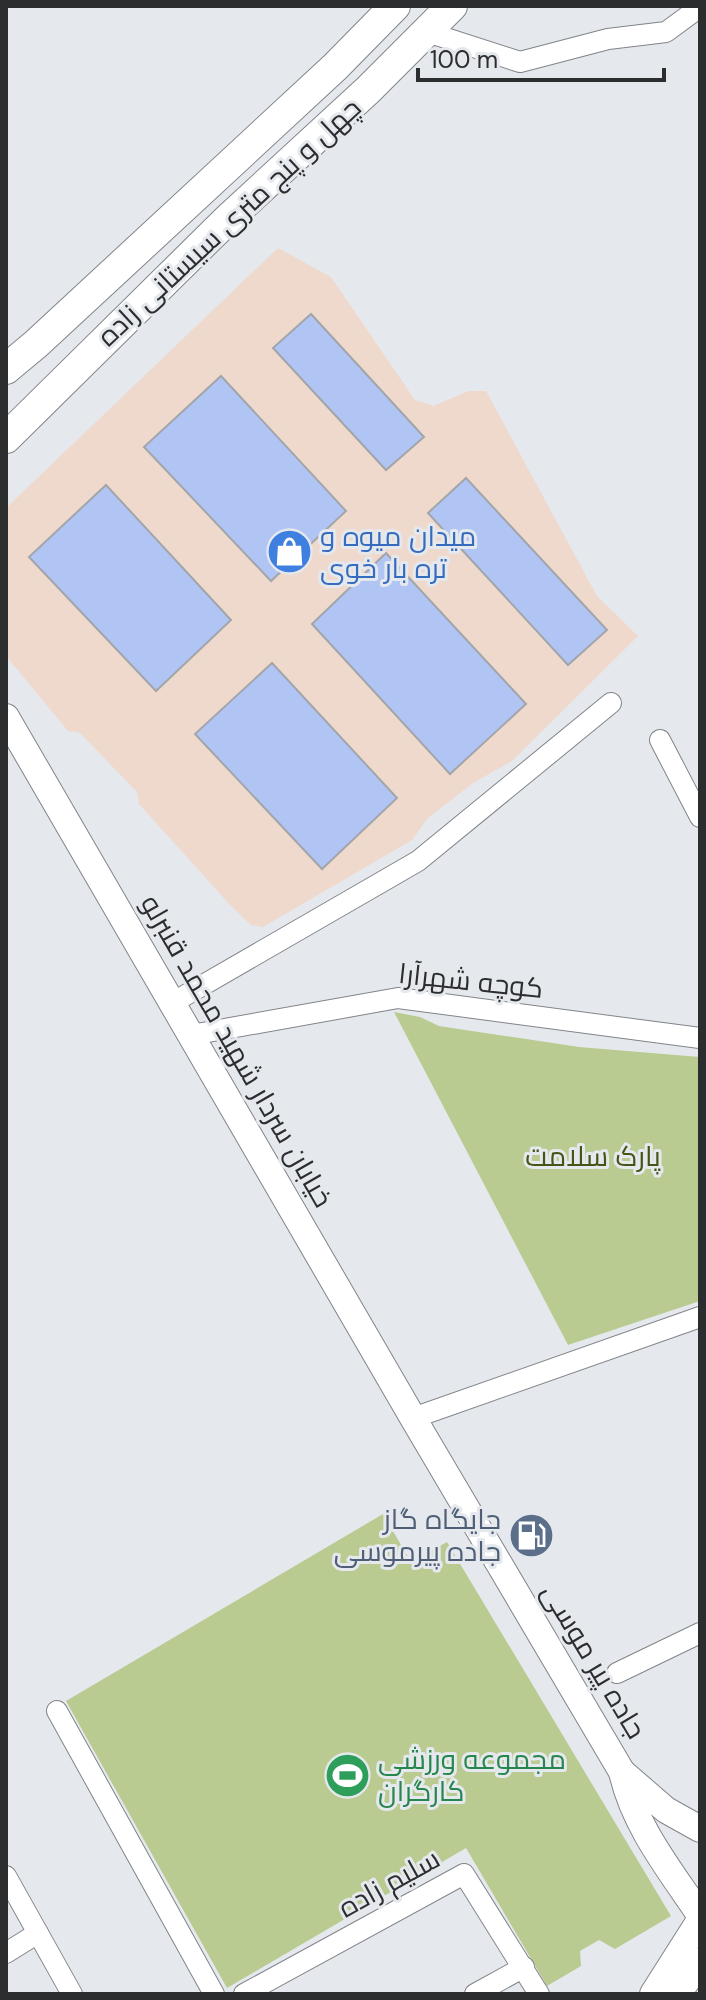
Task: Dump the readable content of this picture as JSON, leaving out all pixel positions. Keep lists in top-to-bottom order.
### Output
{
  "streets": {
    "highway": ["چهل و پنج متری سیستانی زاده"],
    "main road": ["خیابان سردار شهید محمد قنبرلو", "جاده پیر موسی"],
    "street": ["کوچه شهرآرا", "سلیم زاده"]
  },
  "crossings": [
    ["کوچه شهرآرا", "خیابان سردار شهید محمد قنبرلو"],
    ["خیابان سردار شهید محمد قنبرلو", "جاده پیر موسی"]
  ],
  "parks": ["پارک سلامت"],
  "places": {
    "shop": ["میدان میوه و تره بار خوی"],
    "fuel station": ["جایگاه گاز جاده پیرموسی"],
    "sports": ["مجموعه ورزشی کارگران"]
  },
  "scale_bar": "100 m"
}
